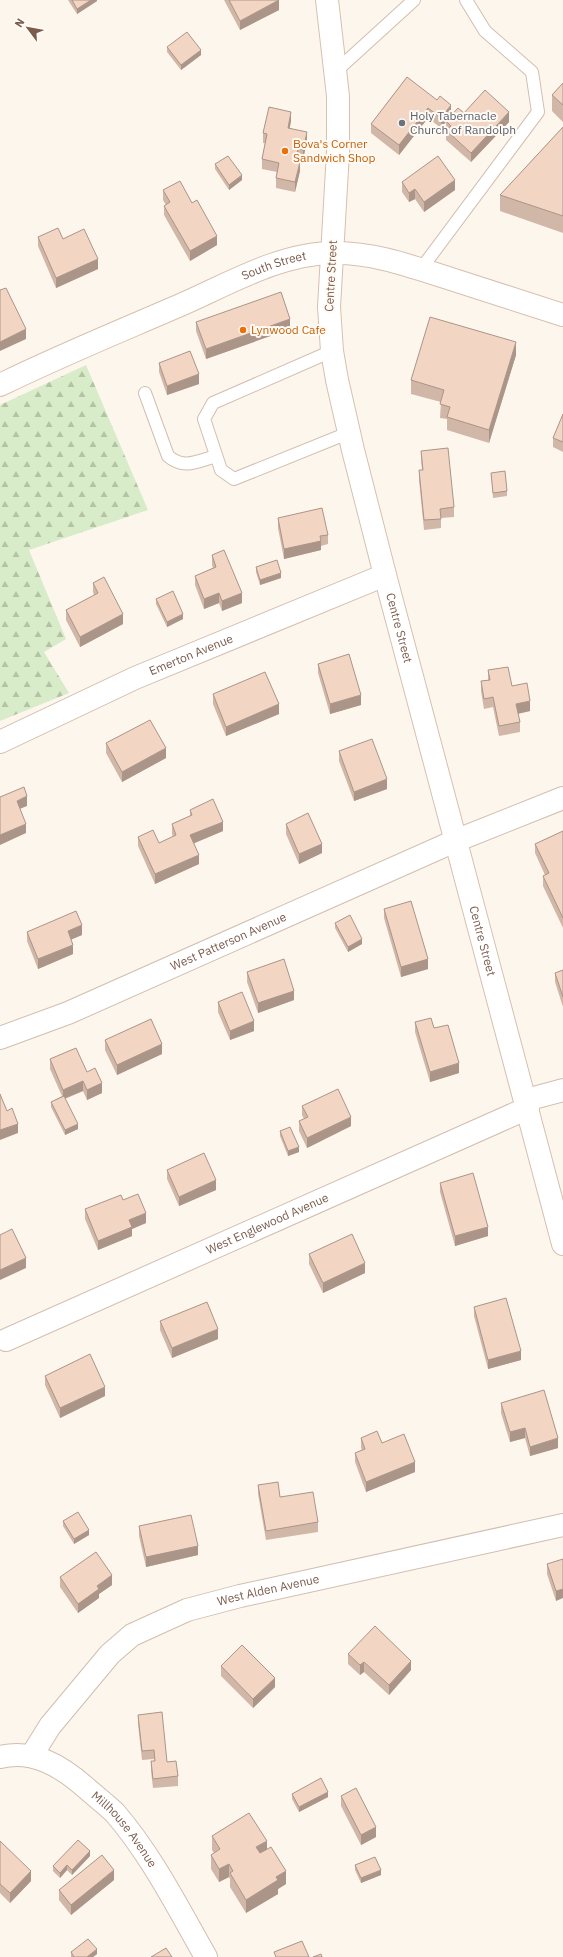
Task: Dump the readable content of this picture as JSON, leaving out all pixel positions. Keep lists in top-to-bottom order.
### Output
{
  "streets": {
    "street": [
      "South Street",
      "Centre Street",
      "Emerton Avenue",
      "West Patterson Avenue",
      "West Englewood Avenue",
      "West Alden Avenue",
      "Millhouse Avenue"
    ]
  },
  "crossings": [
    ["South Street", "Centre Street"],
    ["Centre Street", "Emerton Avenue"],
    ["Centre Street", "West Patterson Avenue"],
    ["Centre Street", "West Englewood Avenue"],
    ["West Alden Avenue", "Millhouse Avenue"]
  ],
  "places": ["Holy Tabernacle Church of Randolph", "Bova's Corner Sandwich Shop", "Lynwood Cafe"],
  "north": "top left"
}
